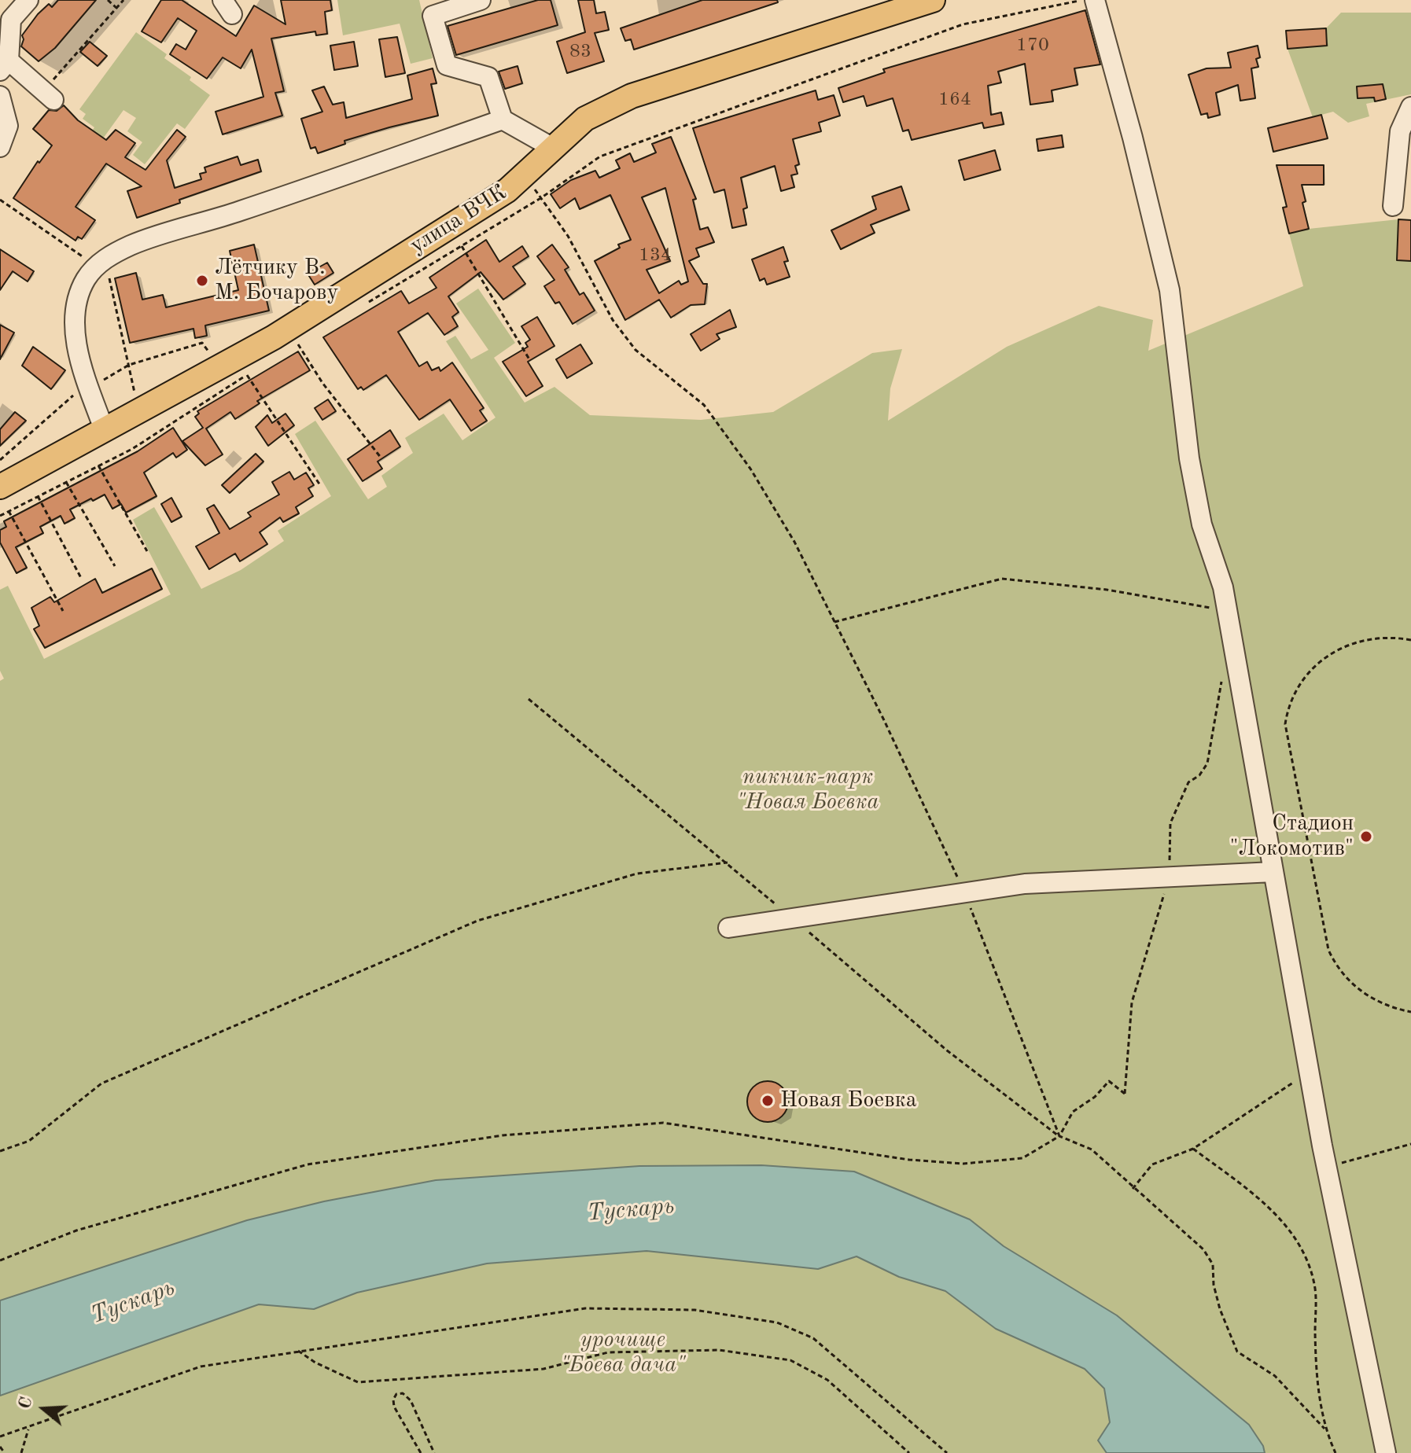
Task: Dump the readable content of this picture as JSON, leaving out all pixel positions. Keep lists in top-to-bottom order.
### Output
{
  "streets": {
    "main road": ["улица ВЧК"]
  },
  "water": ["Тускарь"],
  "parks": ["пикник-парк \"Новая Боевка", "урочище \"Боева дача\""],
  "places": ["Лётчику В. М. Бочарову", "Стадион \"Локомотив\"", "Новая Боевка"],
  "house_numbers": [
    "170",
    "83",
    "164",
    "134"
  ],
  "north": "left"
}
